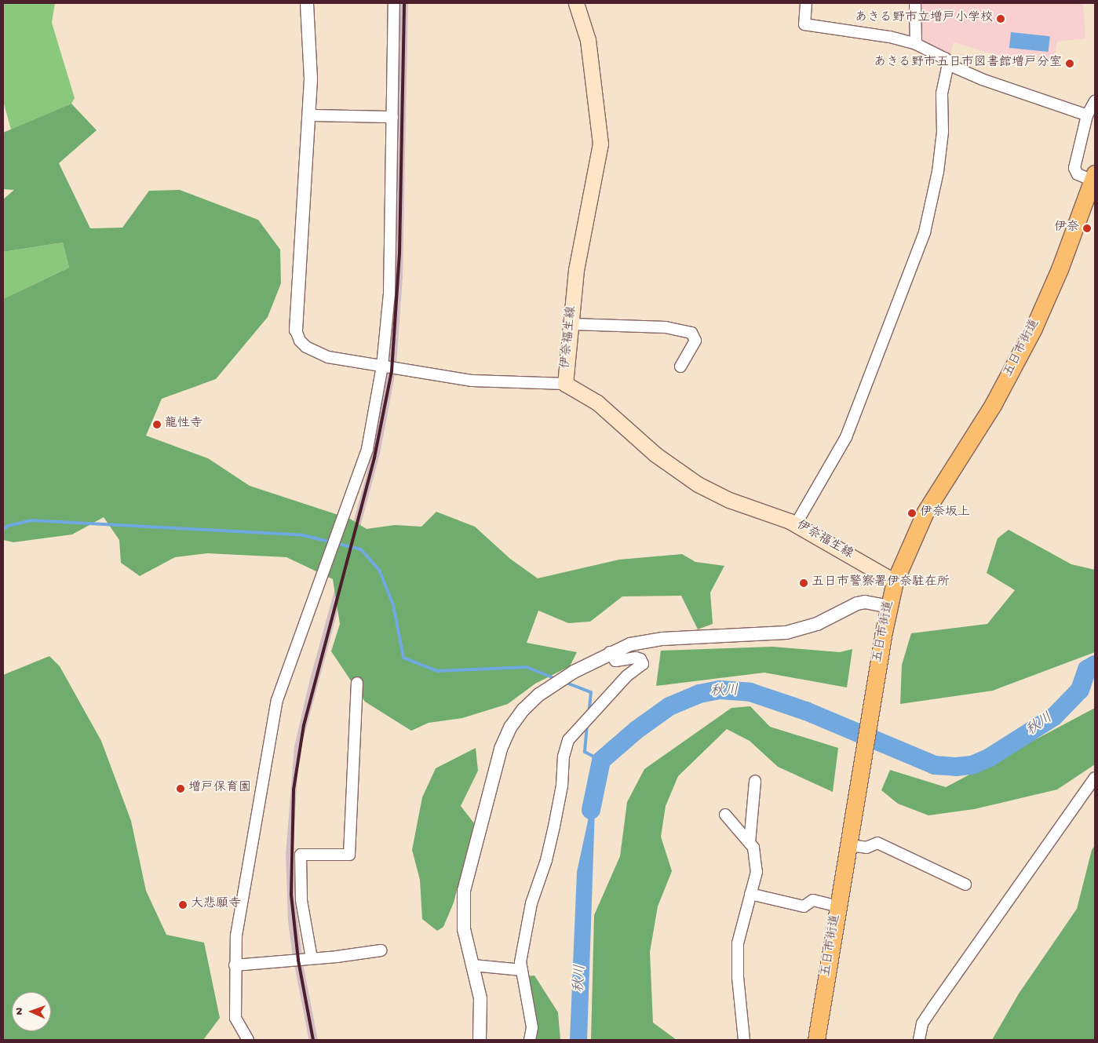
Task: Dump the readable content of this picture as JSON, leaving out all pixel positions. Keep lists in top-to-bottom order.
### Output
{
  "streets": {
    "main road": ["伊奈福生線", "五日市街道"]
  },
  "crossings": [
    ["伊奈福生線", "五日市街道"]
  ],
  "water": ["秋川"],
  "places": [
    "あきる野市立増戸小学校",
    "あきる野市五日市図書館増戸分室",
    "伊奈",
    "龍性寺",
    "伊奈坂上",
    "五日市警察署伊奈駐在所",
    "増戸保育園",
    "大悲願寺"
  ],
  "north": "left"
}
